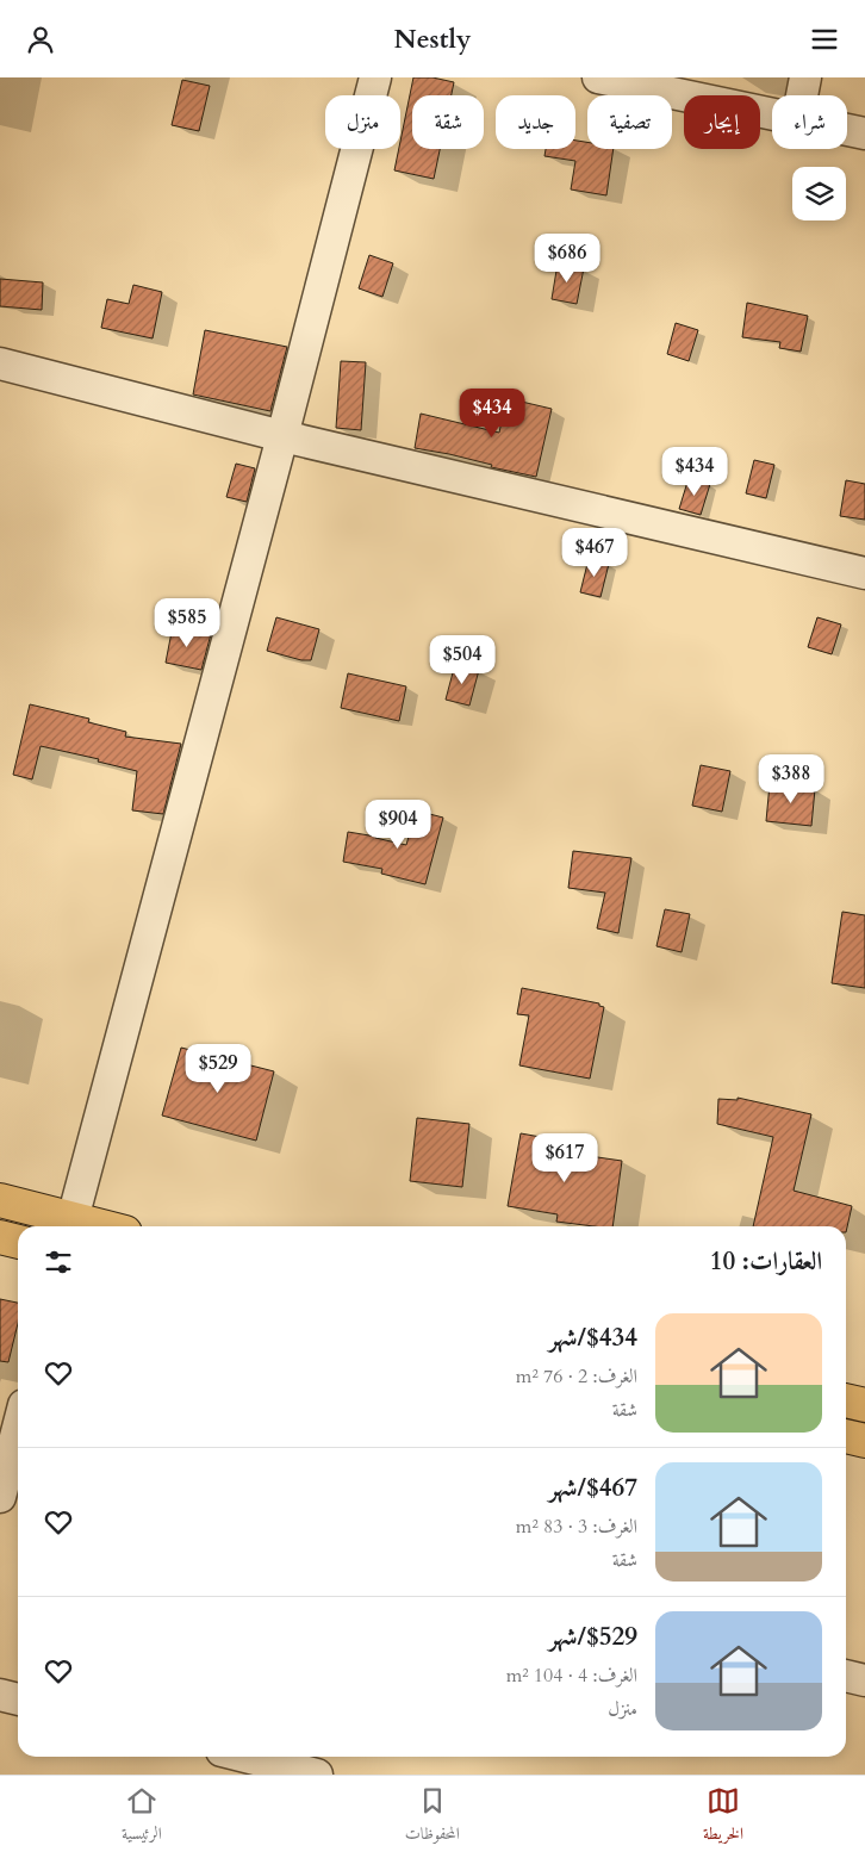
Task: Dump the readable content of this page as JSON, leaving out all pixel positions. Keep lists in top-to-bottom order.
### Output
{
  "page": {
    "header": "Nestly",
    "chip": [
      "شراء",
      "إيجار",
      "تصفية",
      "جديد",
      "شقة",
      "منزل"
    ],
    "price": [
      "$686",
      "$434",
      "$434",
      "$467",
      "$585",
      "$504",
      "$388",
      "$904",
      "$529",
      "$617"
    ],
    "heading": "العقارات: 10",
    "list": [
      {
        "name": "$434/شهر",
        "note": "الغرف: 2 · 76 m² · شقة"
      },
      {
        "name": "$467/شهر",
        "note": "الغرف: 3 · 83 m² · شقة"
      },
      {
        "name": "$529/شهر",
        "note": "الغرف: 4 · 104 m² · منزل"
      }
    ],
    "tabs": ["الخريطة", "المحفوظات", "الرئيسية"]
  }
}
